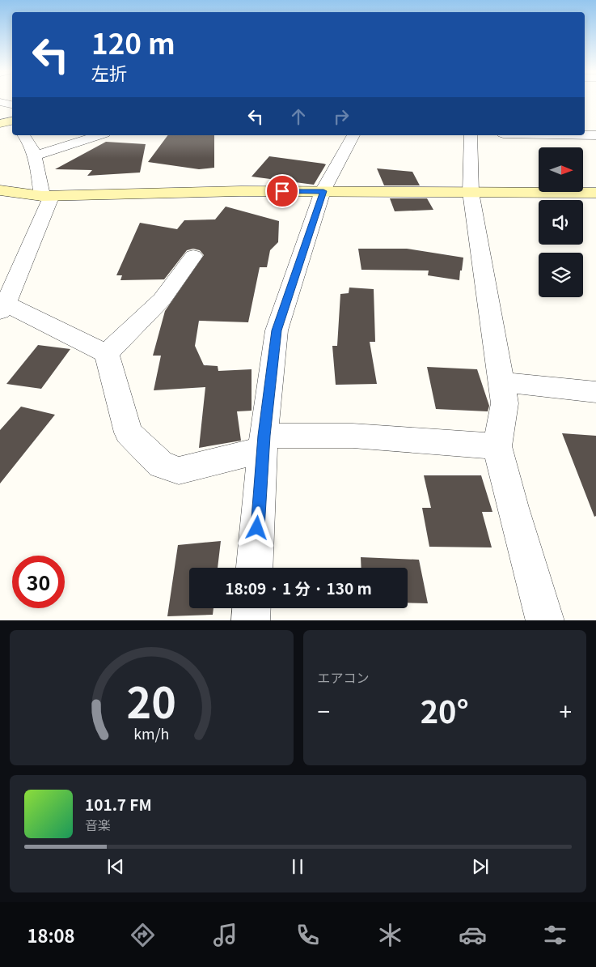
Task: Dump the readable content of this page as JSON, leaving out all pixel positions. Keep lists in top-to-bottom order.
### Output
{
  "north": "right",
  "page": {
    "turn": ["120 m", "左折"],
    "limit": "30",
    "trip": "18:09 · 1 分 · 130 m",
    "tile": "エアコン",
    "heat": ["−", "20°", "+"],
    "song": ["101.7 FM", "音楽"],
    "tabs": "18:08",
    "gauge": ["20", "km/h"]
  }
}
